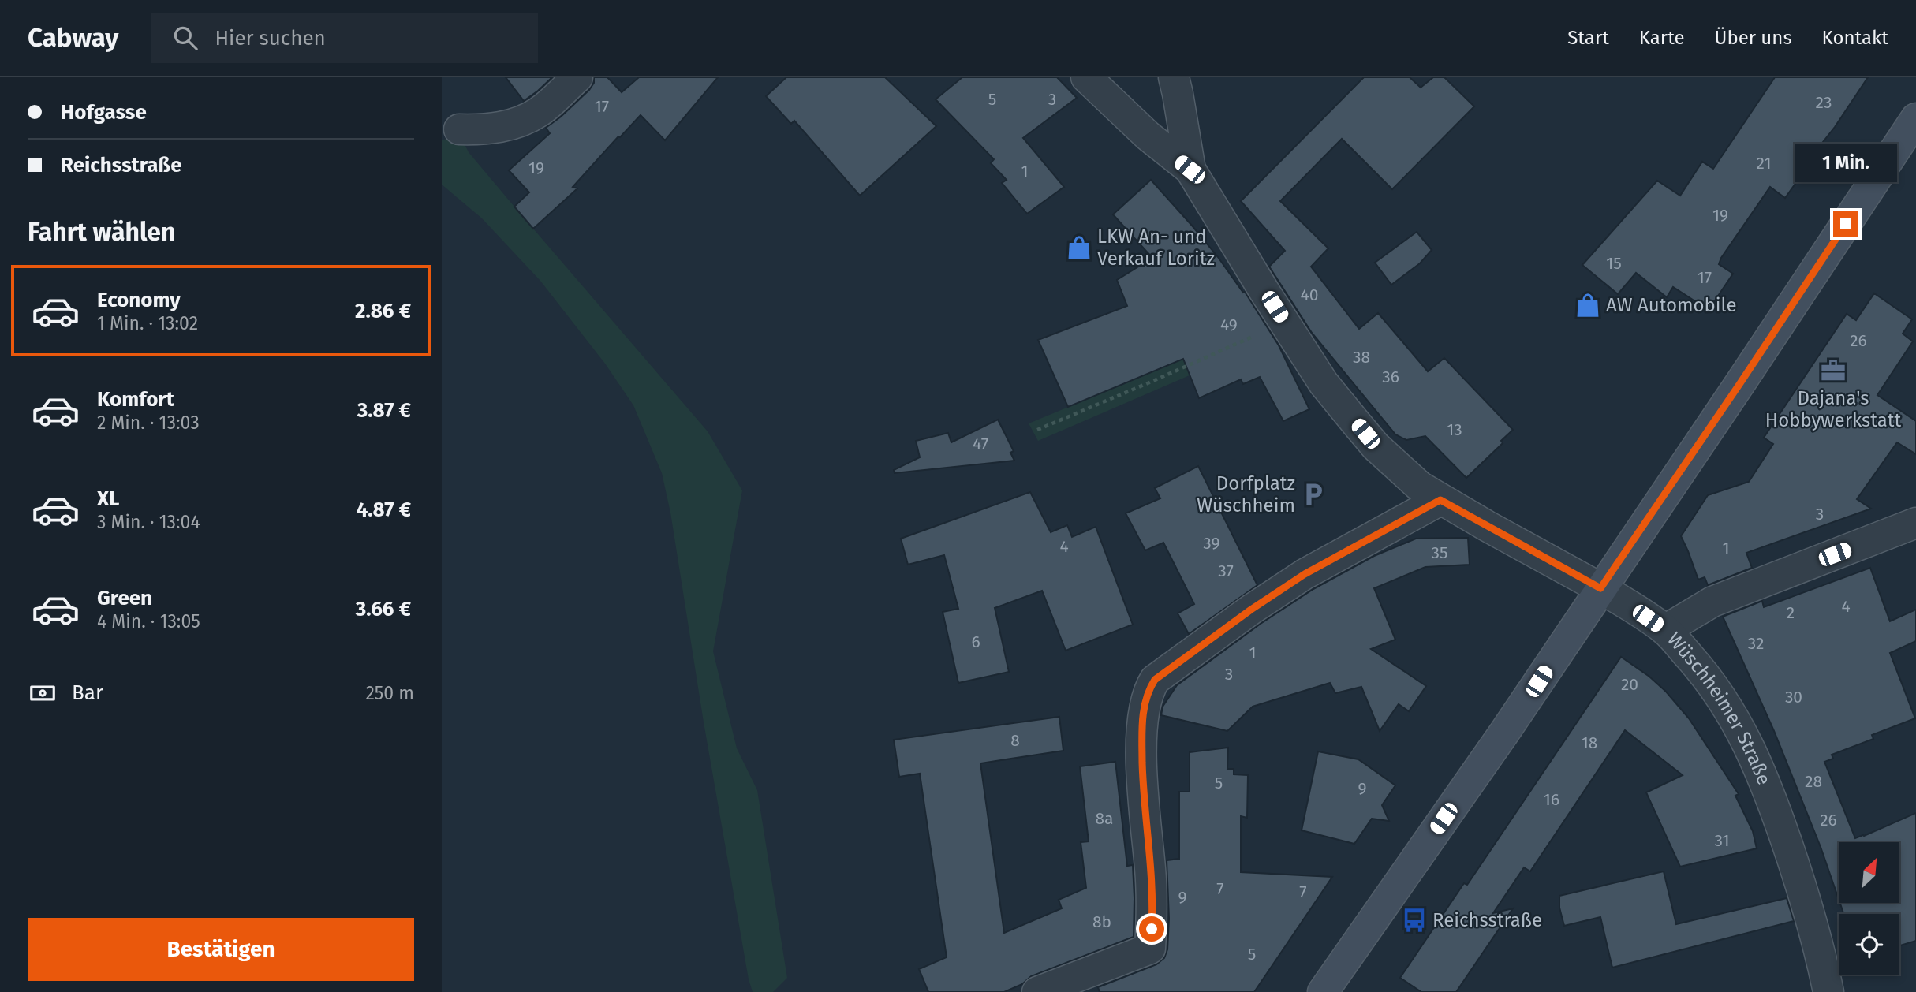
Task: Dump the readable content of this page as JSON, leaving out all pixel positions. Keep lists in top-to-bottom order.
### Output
{
  "streets": {
    "street": ["Wüschheimer Straße"]
  },
  "places": {
    "shop": ["LKW An- und Verkauf Loritz", "AW Automobile"],
    "office": ["Dajana's Hobbywerkstatt"],
    "parking": ["Dorfplatz Wüschheim"],
    "bus stop": ["Reichsstraße"]
  },
  "house_numbers": [
    "5",
    "3",
    "23",
    "17",
    "21",
    "19",
    "1",
    "19",
    "15",
    "17",
    "40",
    "49",
    "26",
    "38",
    "36",
    "13",
    "47",
    "3",
    "39",
    "4",
    "1",
    "35",
    "37",
    "4",
    "2",
    "6",
    "32",
    "1",
    "3",
    "20",
    "30",
    "8",
    "18",
    "28",
    "5",
    "9",
    "16",
    "8a",
    "26",
    "31",
    "7",
    "7",
    "9",
    "8b",
    "5"
  ],
  "north": "top right",
  "page": {
    "header": "Cabway",
    "search": "Hier suchen",
    "nav": [
      "Start",
      "Karte",
      "Über uns",
      "Kontakt"
    ],
    "banner": ["Hofgasse", "Reichsstraße"],
    "bubble": "1 Min.",
    "heading": "Fahrt wählen",
    "list": [
      {
        "name": "Economy",
        "note": "1 Min. · 13:02",
        "value": "2.86 €"
      },
      {
        "name": "Komfort",
        "note": "2 Min. · 13:03",
        "value": "3.87 €"
      },
      {
        "name": "XL",
        "note": "3 Min. · 13:04",
        "value": "4.87 €"
      },
      {
        "name": "Green",
        "note": "4 Min. · 13:05",
        "value": "3.66 €"
      }
    ],
    "pay": ["Bar", "250 m"],
    "buttons": "Bestätigen"
  }
}
